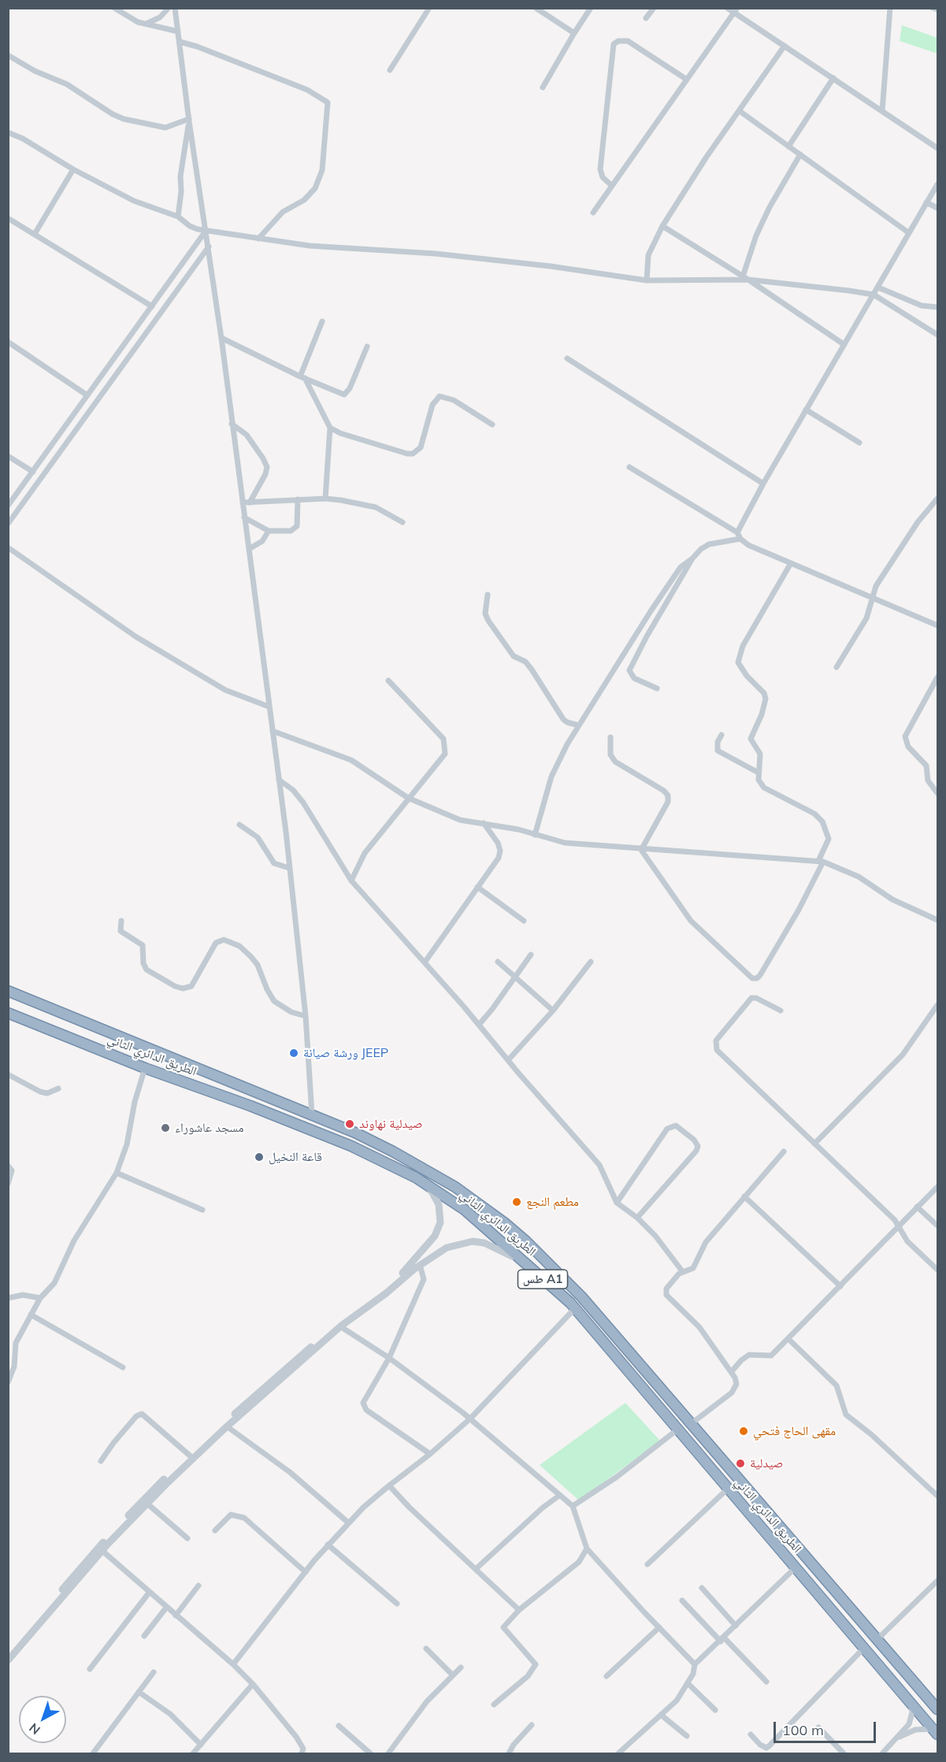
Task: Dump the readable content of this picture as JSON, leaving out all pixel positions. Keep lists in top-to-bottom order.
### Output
{
  "streets": {
    "highway": ["الطريق الدائري الثاني", "طس A1"]
  },
  "places": [
    "ورشة صيانة JEEP",
    "صيدلية نهاوند",
    "مسجد عاشوراء",
    "قاعة النخيل",
    "مطعم النجع",
    "مقهى الحاج فتحي",
    "صيدلية"
  ],
  "scale_bar": "100 m",
  "north": "bottom left"
}
